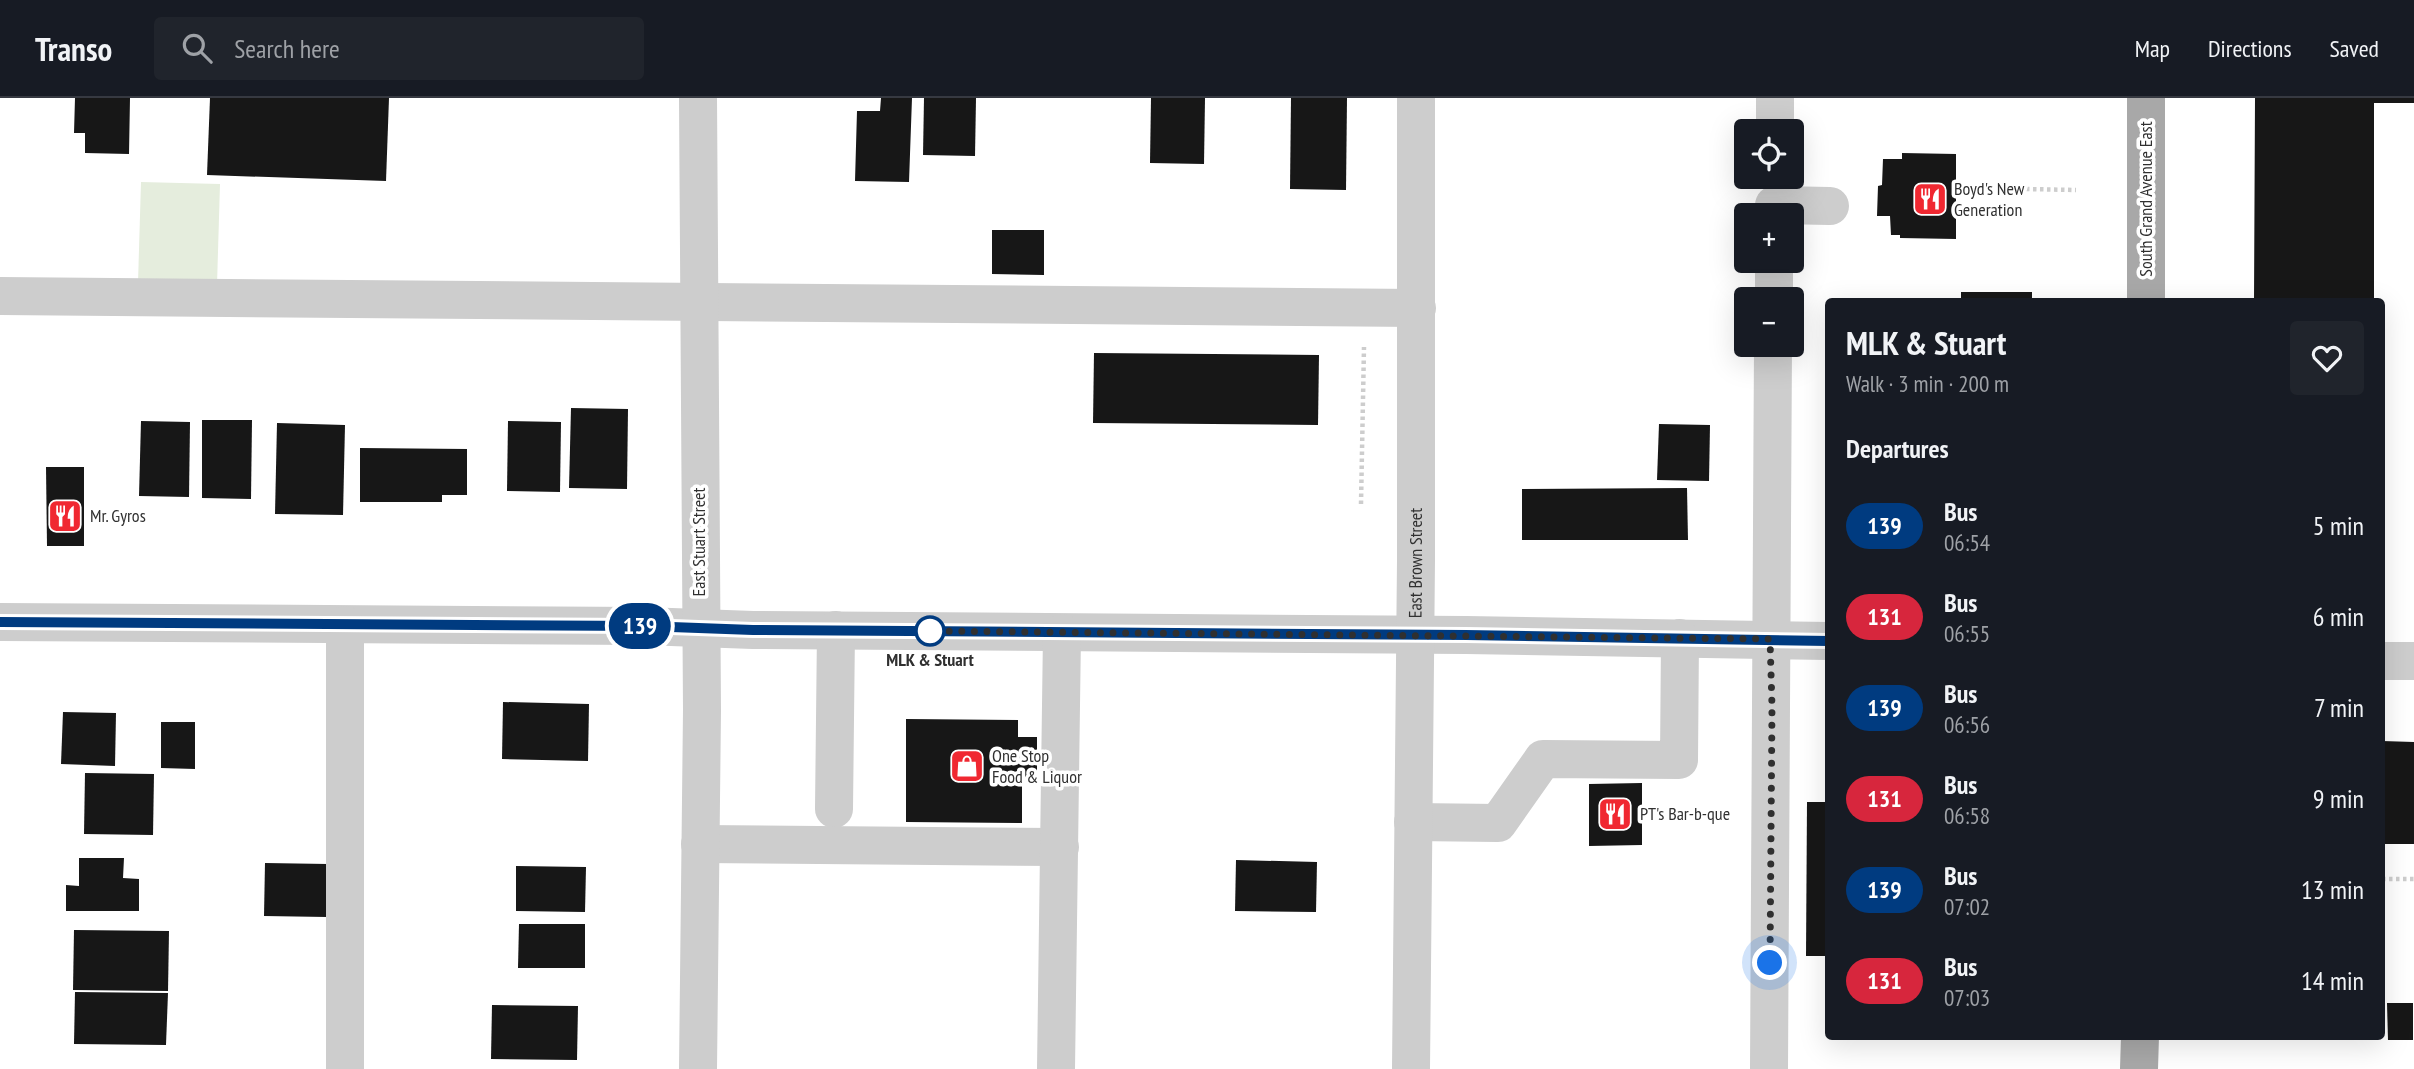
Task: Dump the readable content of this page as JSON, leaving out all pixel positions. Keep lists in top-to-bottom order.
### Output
{
  "streets": {
    "main road": ["South Grand Avenue East"],
    "street": ["East Stuart Street", "East Brown Street"]
  },
  "places": {
    "restaurant": ["Boyd's New Generation", "Mr. Gyros", "PT's Bar-b-que"],
    "other": ["MLK & Stuart"],
    "shop": ["One Stop Food & Liquor"]
  },
  "lines": ["bus line 139"],
  "page": {
    "header": "Transo",
    "search": "Search here",
    "nav": ["Map", "Directions", "Saved"],
    "on_map": "139",
    "map_buttons": ["+", "−"],
    "heading": [
      ["MLK & Stuart", "Walk · 3 min · 200 m"],
      "Departures"
    ],
    "list": [
      {
        "mark": "139",
        "name": "Bus",
        "note": "06:54",
        "value": "5 min"
      },
      {
        "mark": "131",
        "name": "Bus",
        "note": "06:55",
        "value": "6 min"
      },
      {
        "mark": "139",
        "name": "Bus",
        "note": "06:56",
        "value": "7 min"
      },
      {
        "mark": "131",
        "name": "Bus",
        "note": "06:58",
        "value": "9 min"
      },
      {
        "mark": "139",
        "name": "Bus",
        "note": "07:02",
        "value": "13 min"
      },
      {
        "mark": "131",
        "name": "Bus",
        "note": "07:03",
        "value": "14 min"
      }
    ]
  }
}
